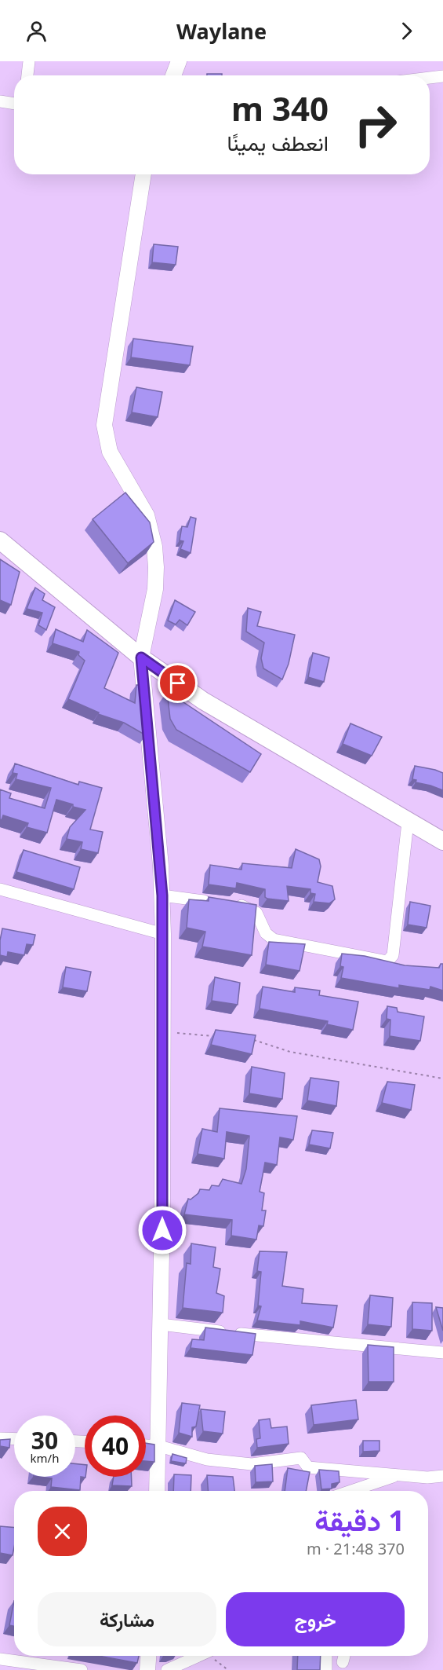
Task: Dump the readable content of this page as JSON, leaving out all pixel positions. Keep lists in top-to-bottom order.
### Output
{
  "page": {
    "header": "Waylane",
    "turn": ["340 m", "انعطف يمينًا"],
    "speed": "30 km/h",
    "limit": "40",
    "heading": ["1 دقيقة", "370 m · 21:48"],
    "buttons": ["خروج", "مشاركة"]
  }
}
